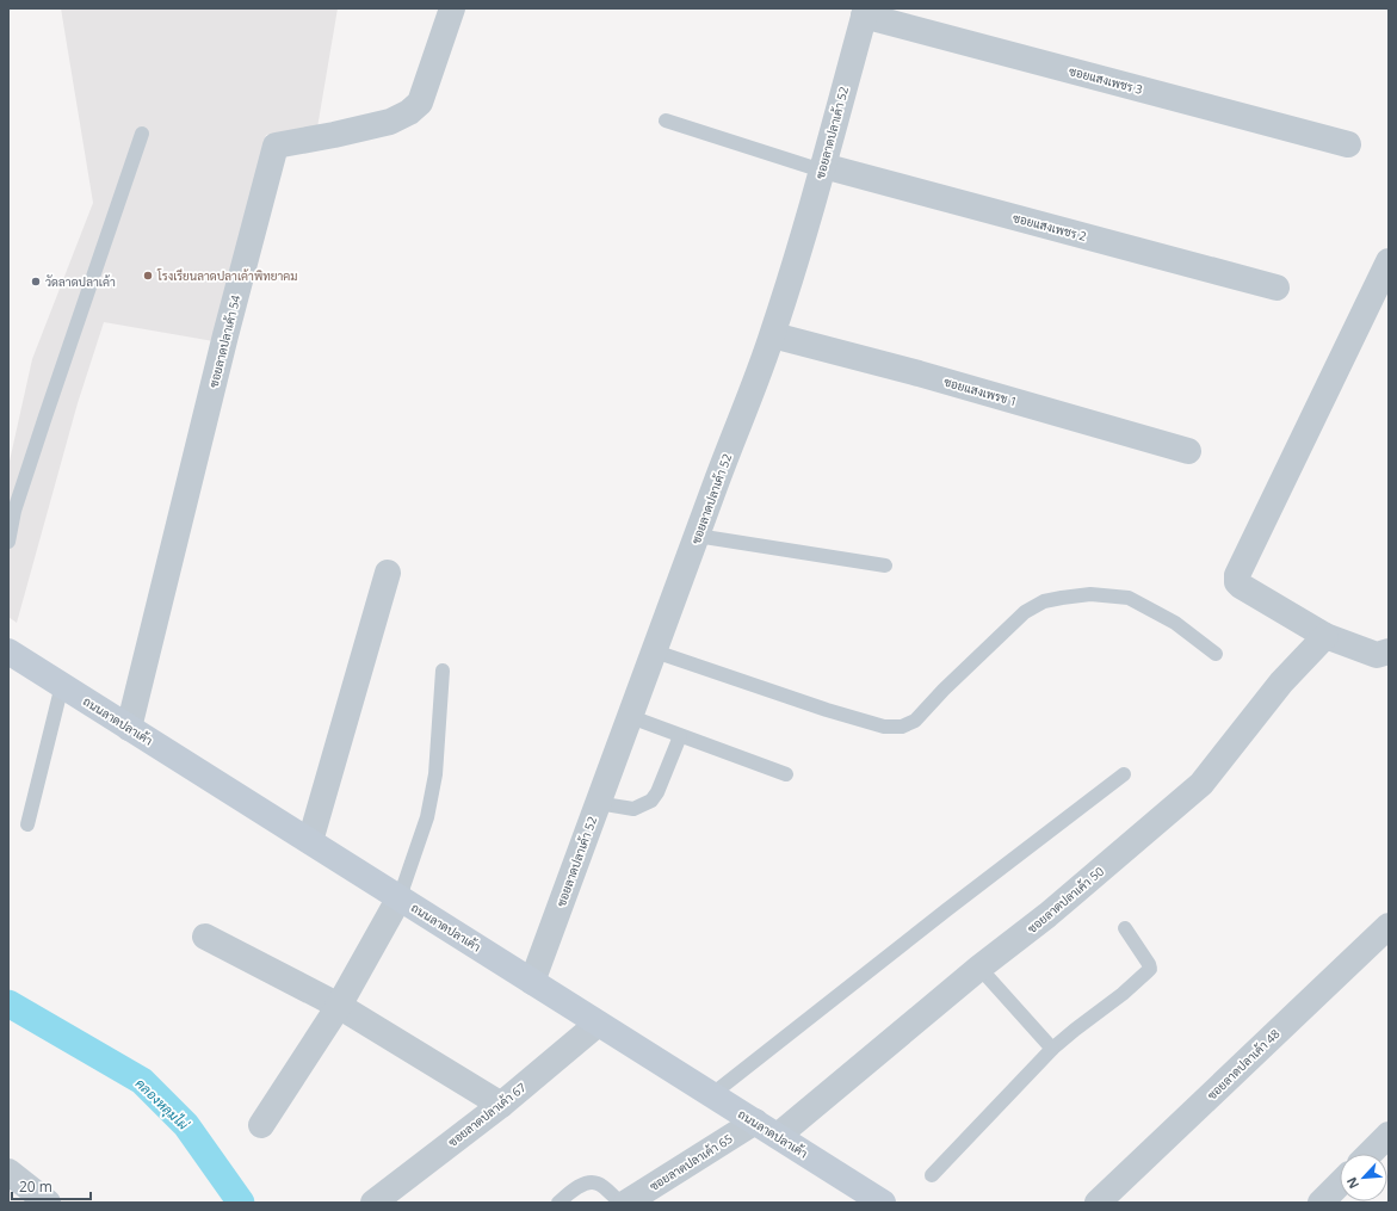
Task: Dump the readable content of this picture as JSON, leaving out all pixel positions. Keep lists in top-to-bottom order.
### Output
{
  "streets": {
    "main road": ["ถนนลาดปลาเค้า"],
    "street": [
      "ซอยแสงเพชร 3",
      "ซอยลาดปลาเค้า 52",
      "ซอยแสงเพชร 2",
      "ซอยลาดปลาเค้า 54",
      "ซอยแสงเพรช 1",
      "ซอยลาดปลาเค้า 50",
      "ซอยลาดปลาเค้า 48",
      "ซอยลาดปลาเค้า 67",
      "ซอยลาดปลาเค้า 65"
    ]
  },
  "crossings": [
    ["ซอยแสงเพชร 3", "ซอยลาดปลาเค้า 52"],
    ["ซอยลาดปลาเค้า 52", "ซอยแสงเพชร 2"],
    ["ซอยลาดปลาเค้า 52", "ซอยแสงเพรช 1"],
    ["ซอยลาดปลาเค้า 52", "ถนนลาดปลาเค้า"],
    ["ซอยลาดปลาเค้า 54", "ถนนลาดปลาเค้า"],
    ["ถนนลาดปลาเค้า", "ซอยลาดปลาเค้า 50"],
    ["ถนนลาดปลาเค้า", "ซอยลาดปลาเค้า 67"],
    ["ถนนลาดปลาเค้า", "ซอยลาดปลาเค้า 65"]
  ],
  "water": ["คลองหลุมไผ่"],
  "places": ["โรงเรียนลาดปลาเค้าพิทยาคม", "วัดลาดปลาเค้า"],
  "scale_bar": "20 m",
  "north": "bottom left"
}
